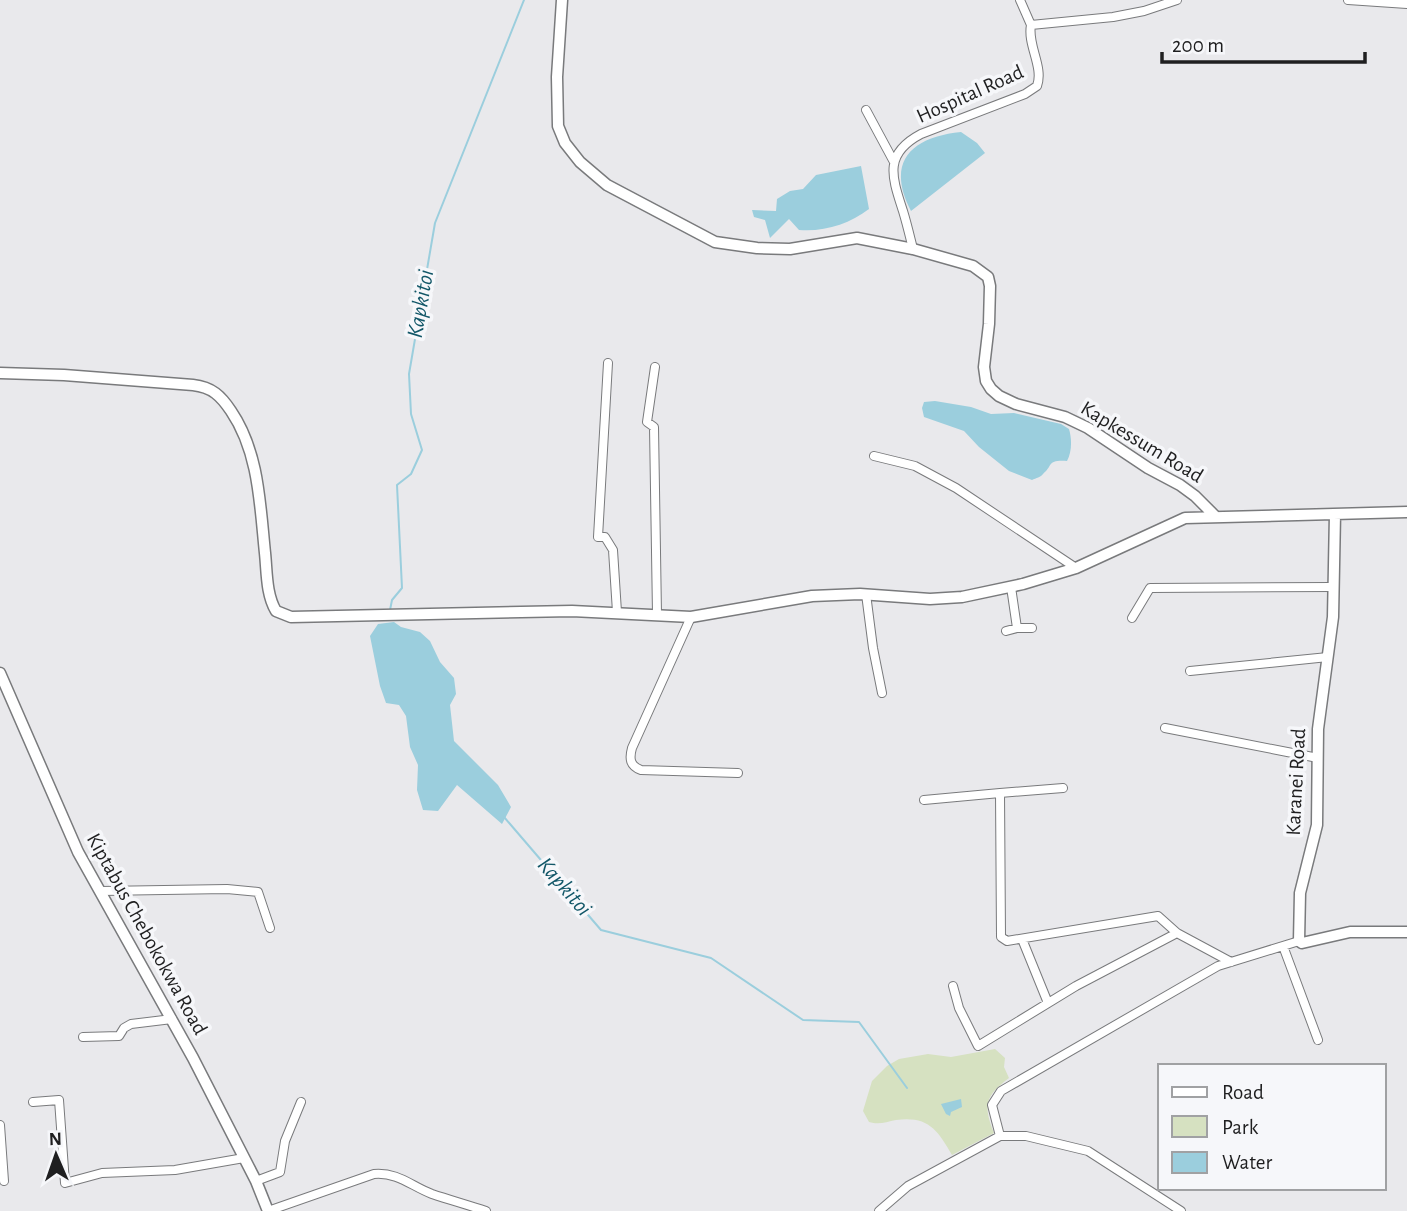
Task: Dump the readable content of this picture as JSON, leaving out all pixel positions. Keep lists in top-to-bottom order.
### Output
{
  "streets": {
    "street": [
      "Hospital Road",
      "Kapkessum Road",
      "Karanei Road",
      "Kiptabus Chebokokwa Road"
    ]
  },
  "water": ["Kapkitoi"],
  "legend": ["Road", "Park", "Water"],
  "scale_bar": "200 m",
  "north": "top"
}
